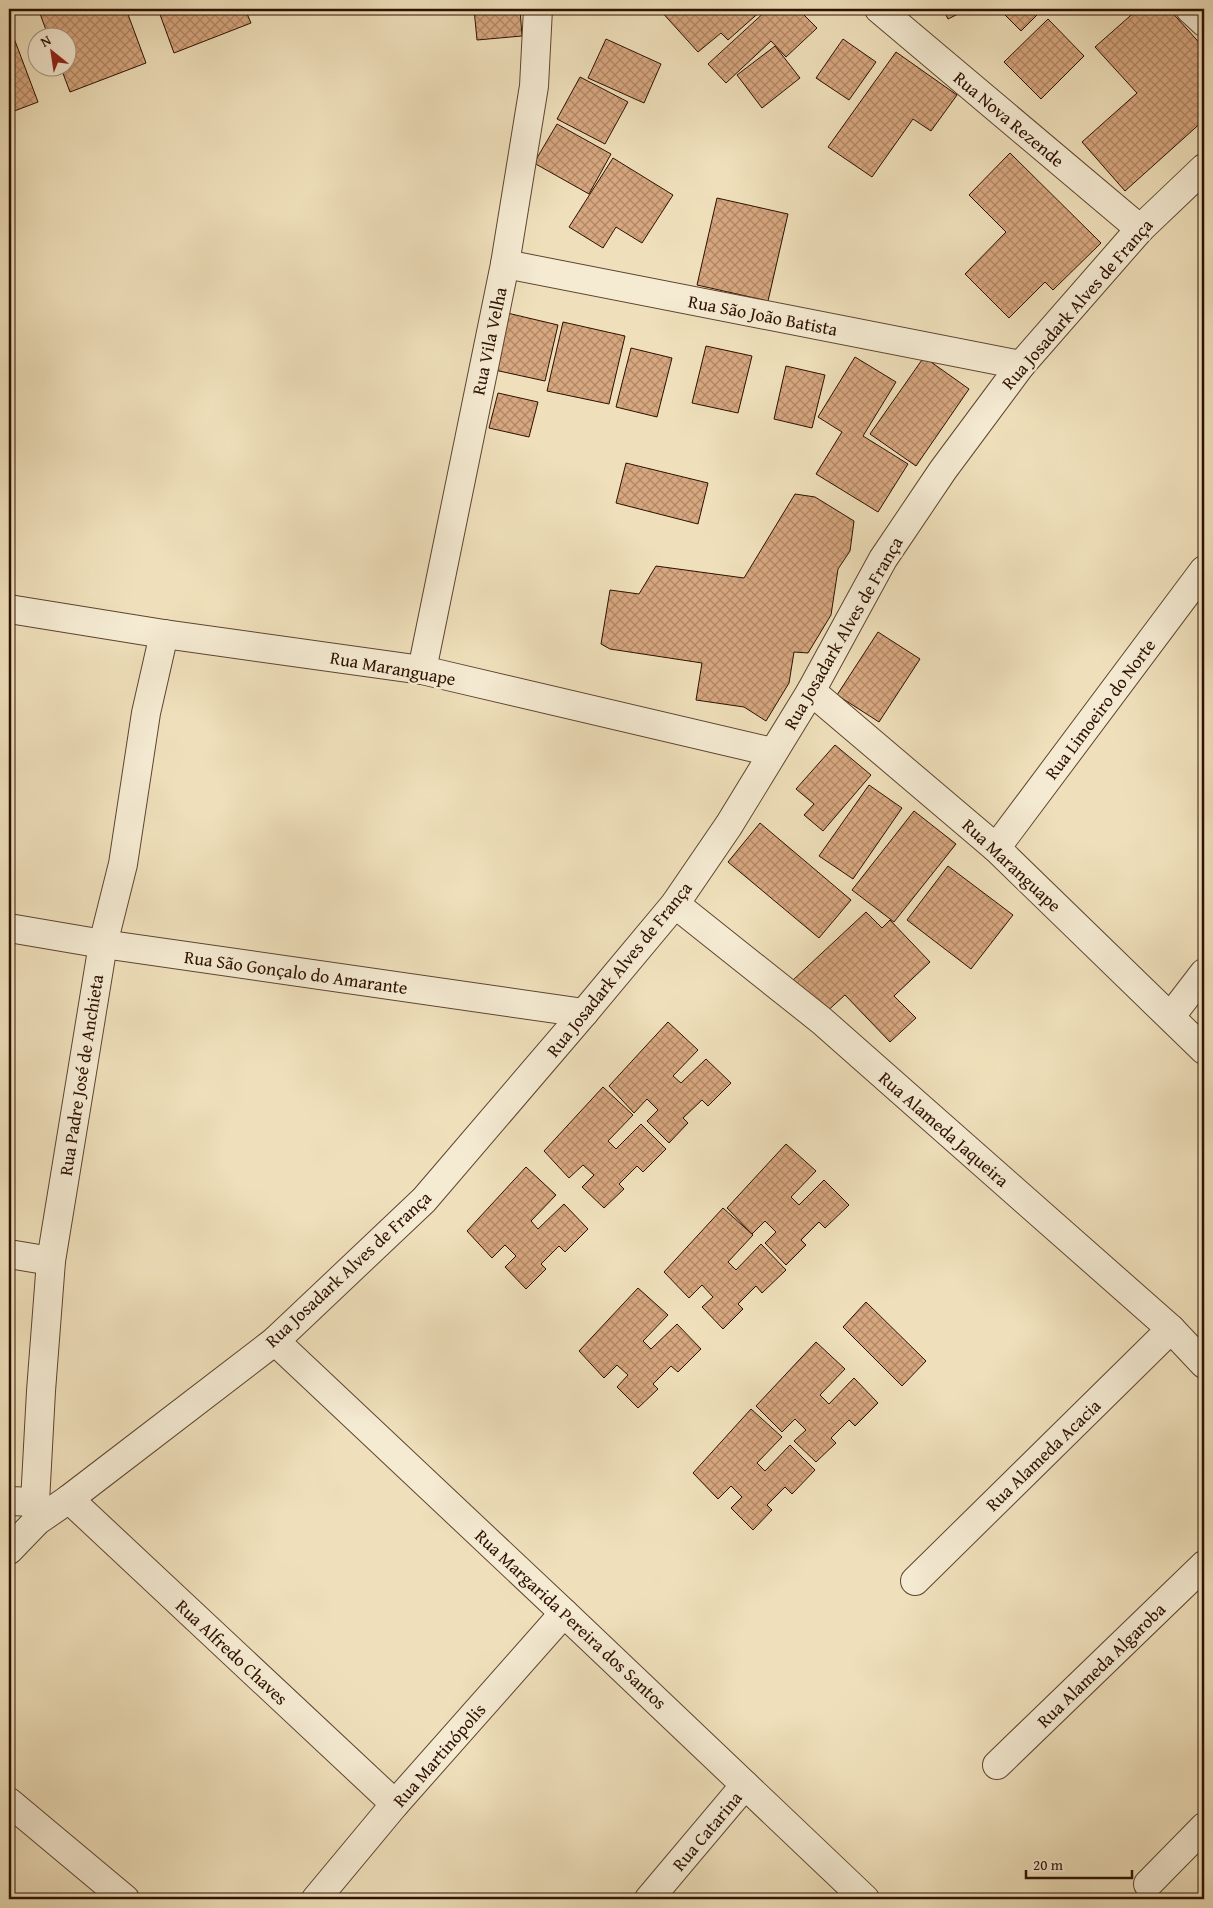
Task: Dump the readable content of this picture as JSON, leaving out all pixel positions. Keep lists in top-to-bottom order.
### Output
{
  "streets": {
    "street": [
      "Rua Nova Rezende",
      "Rua Josadark Alves de França",
      "Rua São João Batista",
      "Rua Vila Velha",
      "Rua Maranguape",
      "Rua Limoeiro do Norte",
      "Rua São Gonçalo do Amarante",
      "Rua Padre José de Anchieta",
      "Rua Alameda Jaqueira",
      "Rua Alameda Acacia",
      "Rua Margarida Pereira dos Santos",
      "Rua Alfredo Chaves",
      "Rua Alameda Algaroba",
      "Rua Martinópolis",
      "Rua Catarina"
    ]
  },
  "crossings": [
    ["Rua Nova Rezende", "Rua Josadark Alves de França"],
    ["Rua Josadark Alves de França", "Rua São João Batista"],
    ["Rua Josadark Alves de França", "Rua Maranguape"],
    ["Rua Josadark Alves de França", "Rua São Gonçalo do Amarante"],
    ["Rua Josadark Alves de França", "Rua Padre José de Anchieta"],
    ["Rua Josadark Alves de França", "Rua Alameda Jaqueira"],
    ["Rua Josadark Alves de França", "Rua Margarida Pereira dos Santos"],
    ["Rua Josadark Alves de França", "Rua Alfredo Chaves"],
    ["Rua São João Batista", "Rua Vila Velha"],
    ["Rua Vila Velha", "Rua Maranguape"],
    ["Rua Maranguape", "Rua Limoeiro do Norte"],
    ["Rua Maranguape", "Rua Padre José de Anchieta"],
    ["Rua São Gonçalo do Amarante", "Rua Padre José de Anchieta"],
    ["Rua Alameda Jaqueira", "Rua Alameda Acacia"],
    ["Rua Margarida Pereira dos Santos", "Rua Martinópolis"],
    ["Rua Margarida Pereira dos Santos", "Rua Catarina"],
    ["Rua Alfredo Chaves", "Rua Martinópolis"]
  ],
  "scale_bar": "20 m",
  "north": "top left"
}
